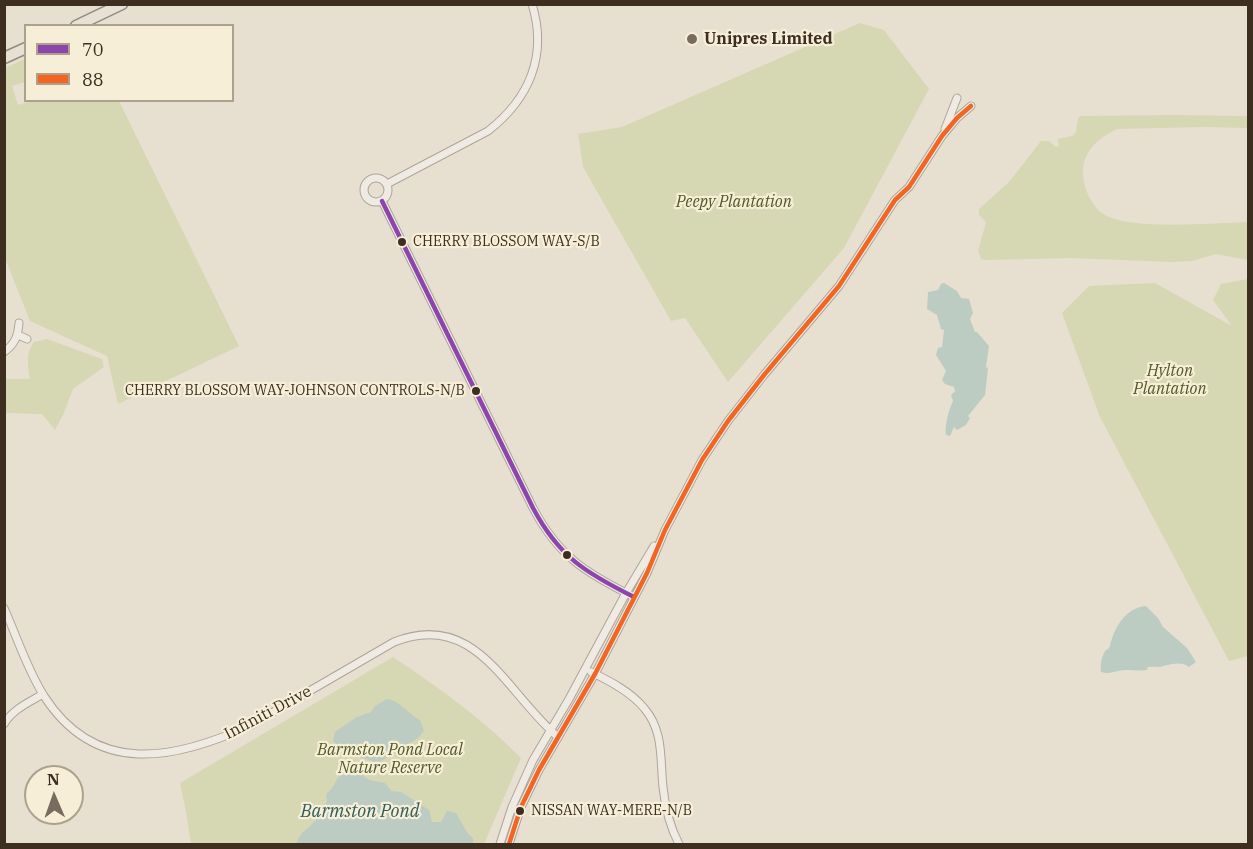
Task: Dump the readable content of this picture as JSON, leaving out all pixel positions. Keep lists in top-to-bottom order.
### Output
{
  "streets": {
    "street": ["Infiniti Drive"]
  },
  "water": ["Barmston Pond"],
  "parks": ["Peepy Plantation", "Hylton Plantation", "Barmston Pond Local Nature Reserve"],
  "places": [
    "Unipres Limited",
    "CHERRY BLOSSOM WAY-S/B",
    "CHERRY BLOSSOM WAY-JOHNSON CONTROLS-N/B",
    "NISSAN WAY-MERE-N/B"
  ],
  "lines": ["transit line 88", "transit line 70"],
  "legend": ["70", "88"],
  "north": "top"
}
